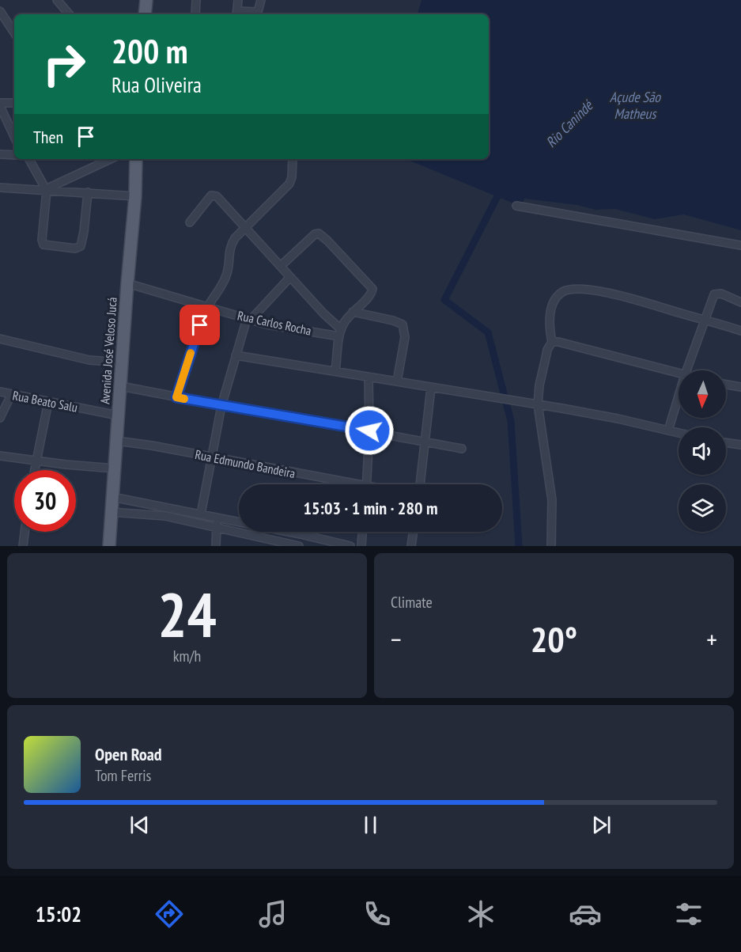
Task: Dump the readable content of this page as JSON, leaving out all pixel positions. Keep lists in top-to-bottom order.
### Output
{
  "streets": {
    "main road": ["Avenida José Veloso Jucá"],
    "street": ["Rua Carlos Rocha", "Rua Beato Salu", "Rua Edmundo Bandeira"]
  },
  "crossings": [
    ["Rua Carlos Rocha", "Avenida José Veloso Jucá"],
    ["Avenida José Veloso Jucá", "Rua Beato Salu"],
    ["Avenida José Veloso Jucá", "Rua Edmundo Bandeira"]
  ],
  "water": ["Açude São Matheus", "Rio Canindé"],
  "north": "bottom",
  "page": {
    "turn": ["200 m", "Rua Oliveira"],
    "then": "Then",
    "limit": "30",
    "trip": "15:03 · 1 min · 280 m",
    "tile": [
      ["24", "km/h"],
      "Climate"
    ],
    "heat": ["−", "20°", "+"],
    "song": ["Open Road", "Tom Ferris"],
    "tabs": "15:02"
  }
}
